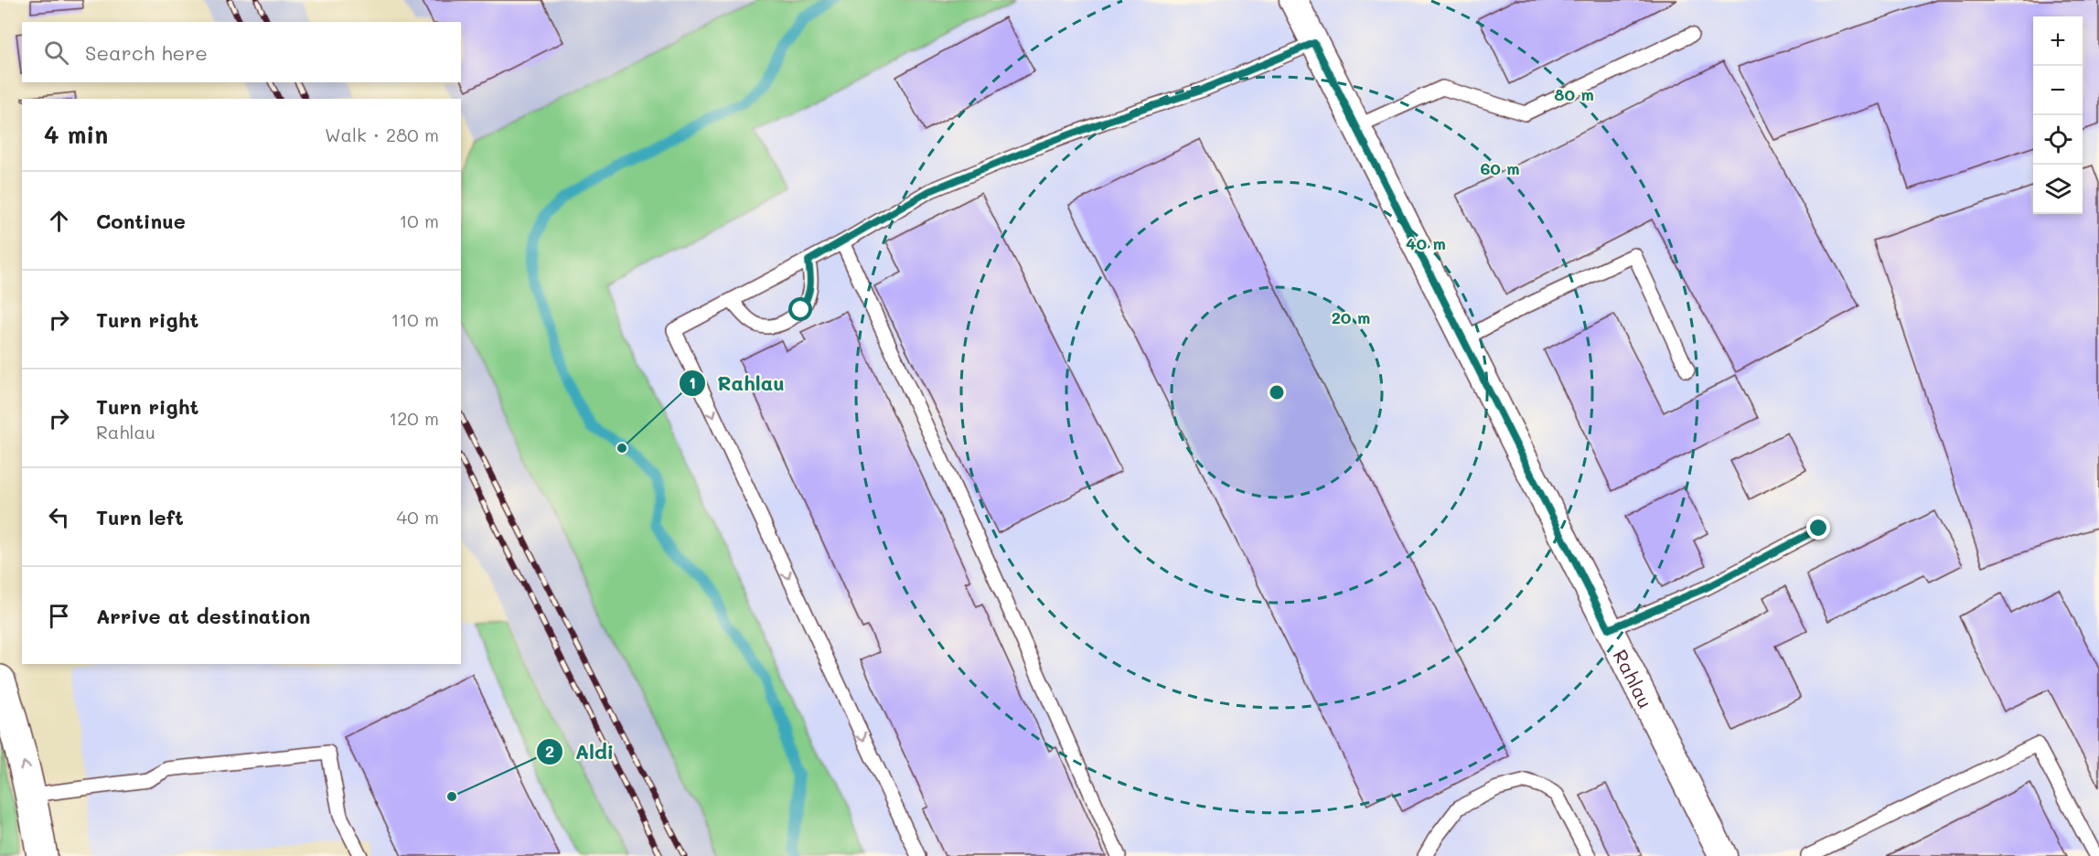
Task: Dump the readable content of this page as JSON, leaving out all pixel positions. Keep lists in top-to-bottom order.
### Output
{
  "streets": {
    "street": ["Rahlau"]
  },
  "places": ["Rahlau", "Aldi"],
  "page": {
    "map_buttons": ["+", "−"],
    "search": "Search here",
    "heading": ["4 min", "Walk · 280 m"],
    "list": [
      ["Continue", "10 m"],
      ["Turn right", "110 m"],
      ["Turn right", "Rahlau", "120 m"],
      ["Turn left", "40 m"],
      "Arrive at destination"
    ]
  },
  "rings": [
    "80 m",
    "60 m",
    "40 m",
    "20 m"
  ]
}
